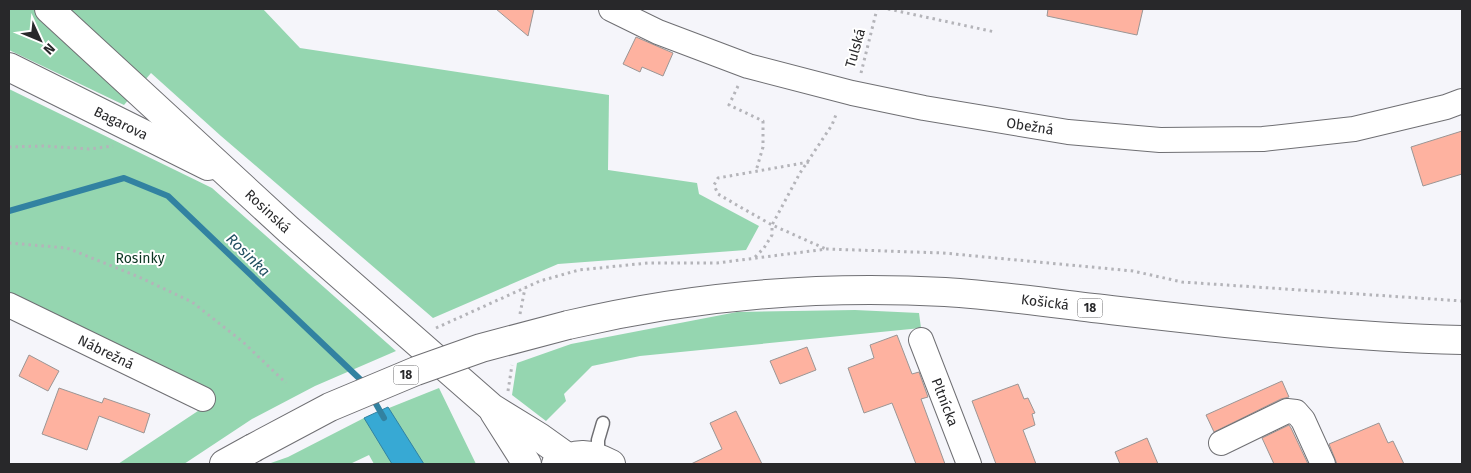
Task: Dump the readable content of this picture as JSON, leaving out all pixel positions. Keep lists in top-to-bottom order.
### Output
{
  "streets": {
    "main road": [
      "Bagarova",
      "Rosinská",
      "Košická",
      "18"
    ],
    "street": ["Obežná", "Nábrežná", "Pltnícka"],
    "path": ["Tulská"]
  },
  "crossings": [
    ["Tulská", "Obežná"],
    ["Bagarova", "Rosinská"]
  ],
  "water": ["Rosinka"],
  "parks": ["Rosinky"],
  "north": "bottom right"
}
